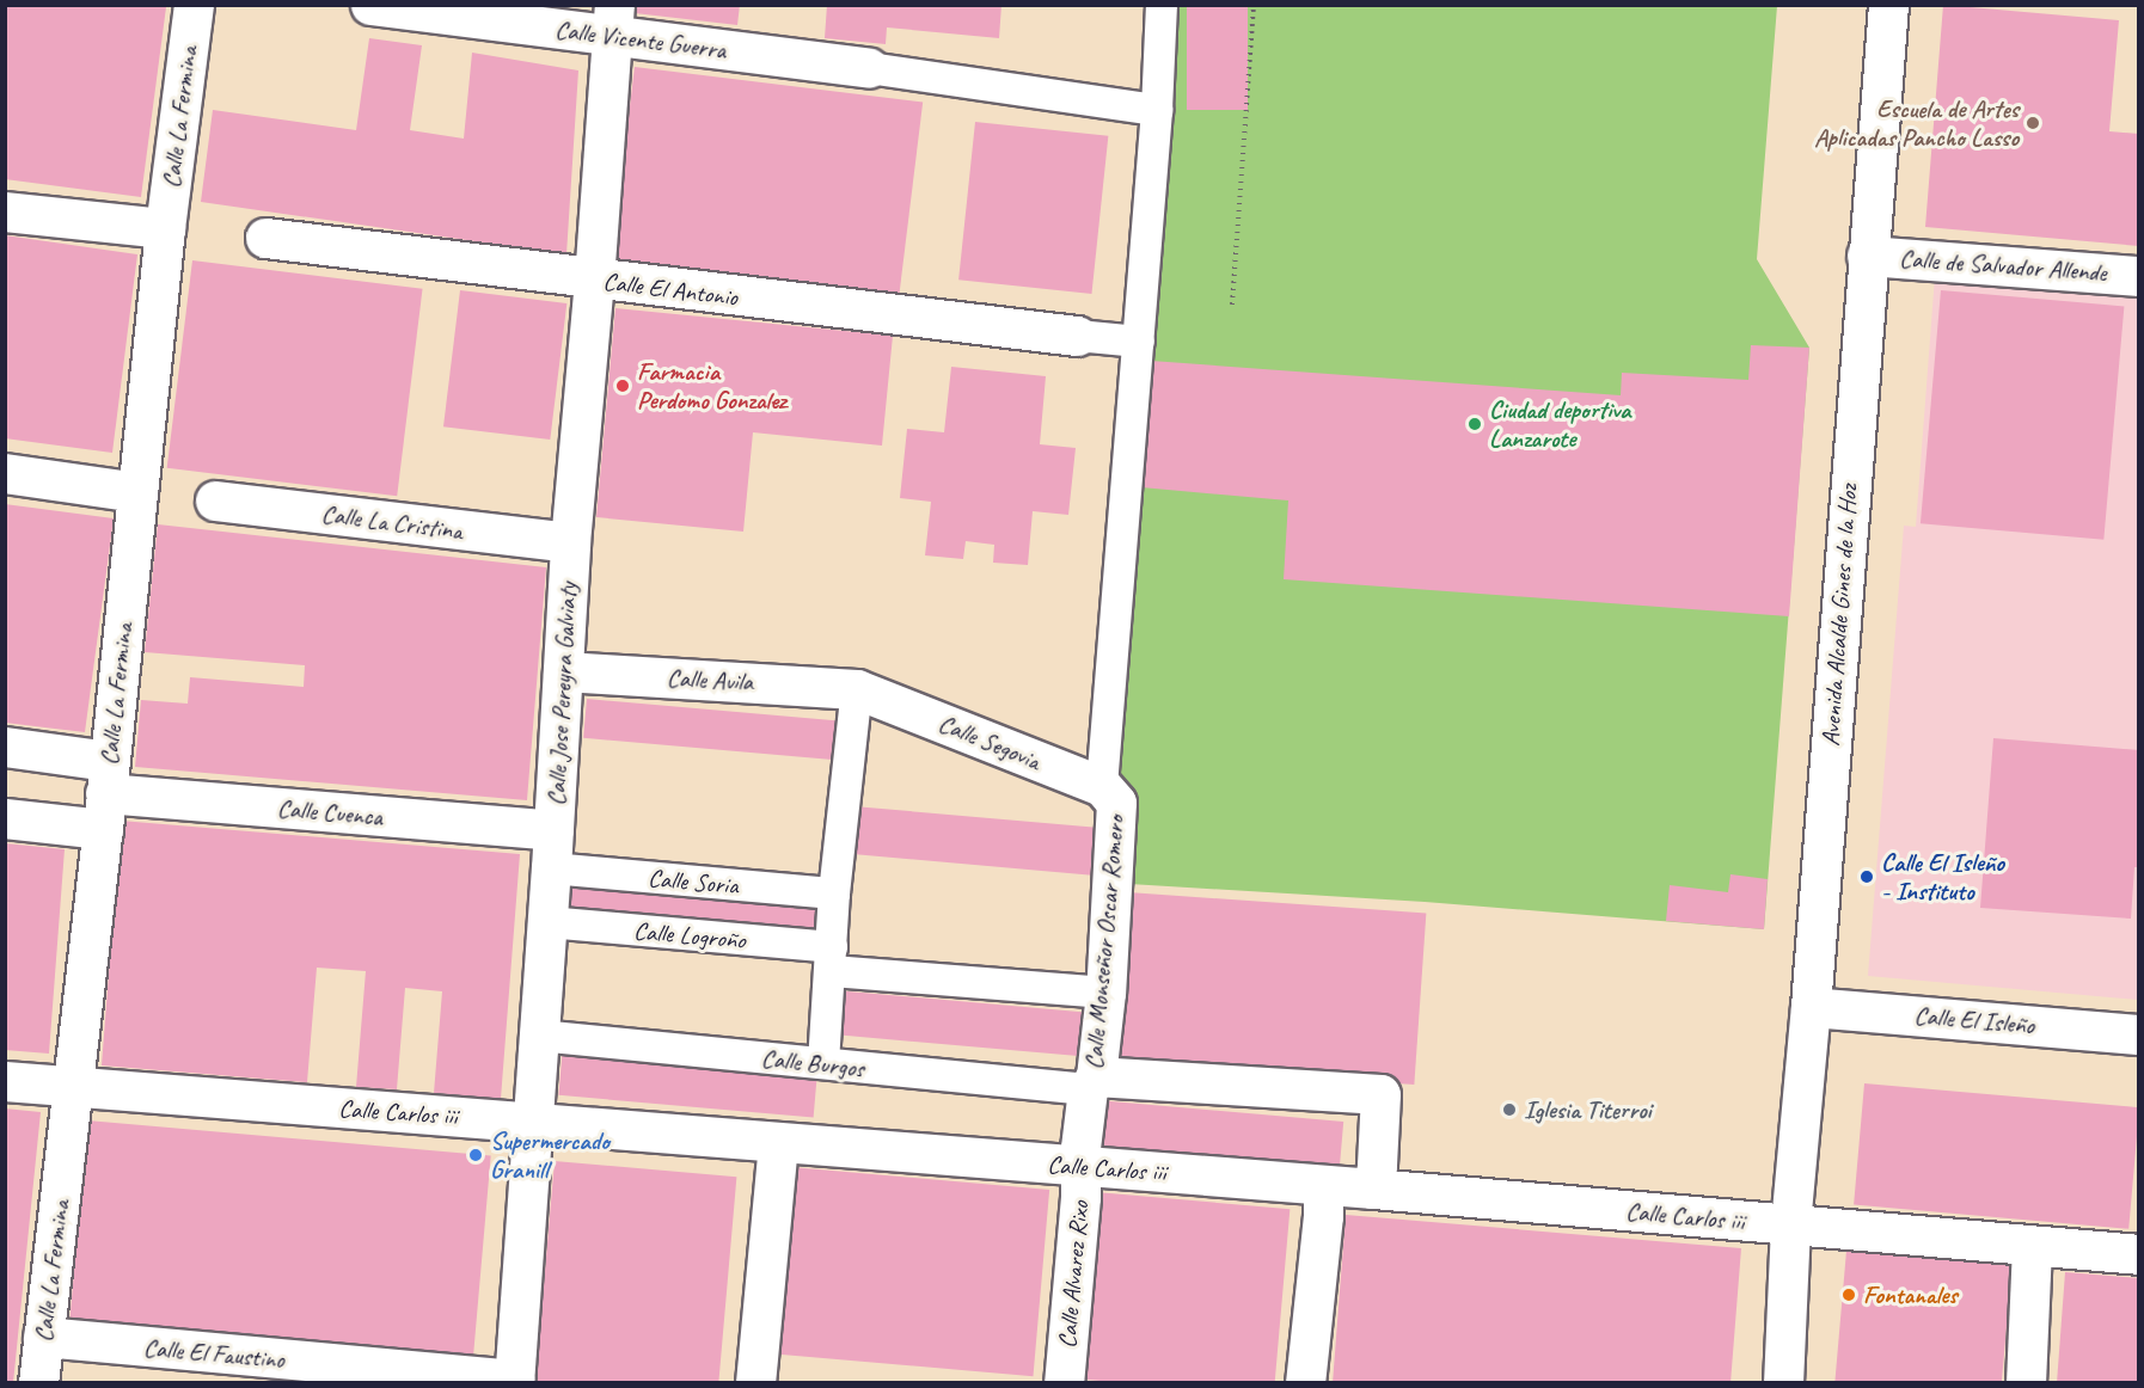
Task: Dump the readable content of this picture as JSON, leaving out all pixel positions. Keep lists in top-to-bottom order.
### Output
{
  "streets": {
    "street": [
      "Calle Vicente Guerra",
      "Calle La Fermina",
      "Calle de Salvador Allende",
      "Calle El Antonio",
      "Calle La Cristina",
      "Avenida Alcalde Gines de la Hoz",
      "Calle Avila",
      "Calle Jose Pereyra Galviaty",
      "Calle Segovia",
      "Calle Cuenca",
      "Calle Soria",
      "Calle Logroño",
      "Calle Monseñor Oscar Romero",
      "Calle El Isleño",
      "Calle Burgos",
      "Calle Carlos iii",
      "Calle Alvarez Rixo",
      "Calle El Faustino"
    ]
  },
  "crossings": [
    ["Calle Vicente Guerra", "Calle Jose Pereyra Galviaty"],
    ["Calle La Fermina", "Calle Cuenca"],
    ["Calle La Fermina", "Calle Carlos iii"],
    ["Calle La Fermina", "Calle El Faustino"],
    ["Calle de Salvador Allende", "Avenida Alcalde Gines de la Hoz"],
    ["Calle El Antonio", "Calle Jose Pereyra Galviaty"],
    ["Calle La Cristina", "Calle Jose Pereyra Galviaty"],
    ["Avenida Alcalde Gines de la Hoz", "Calle El Isleño"],
    ["Avenida Alcalde Gines de la Hoz", "Calle Carlos iii"],
    ["Calle Avila", "Calle Jose Pereyra Galviaty"],
    ["Calle Avila", "Calle Segovia"],
    ["Calle Jose Pereyra Galviaty", "Calle Cuenca"],
    ["Calle Jose Pereyra Galviaty", "Calle Soria"],
    ["Calle Jose Pereyra Galviaty", "Calle Logroño"],
    ["Calle Jose Pereyra Galviaty", "Calle Burgos"],
    ["Calle Jose Pereyra Galviaty", "Calle Carlos iii"],
    ["Calle Jose Pereyra Galviaty", "Calle El Faustino"],
    ["Calle Segovia", "Calle Monseñor Oscar Romero"],
    ["Calle Logroño", "Calle Monseñor Oscar Romero"],
    ["Calle Monseñor Oscar Romero", "Calle Burgos"],
    ["Calle Monseñor Oscar Romero", "Calle Carlos iii"],
    ["Calle Monseñor Oscar Romero", "Calle Alvarez Rixo"],
    ["Calle Burgos", "Calle Carlos iii"],
    ["Calle Carlos iii", "Calle Alvarez Rixo"]
  ],
  "places": [
    "Escuela de Artes Aplicadas Pancho Lasso",
    "Farmacia Perdomo Gonzalez",
    "Ciudad deportiva Lanzarote",
    "Calle El Isleño - Instituto",
    "Iglesia Titerroi",
    "Supermercado Granill",
    "Fontanales"
  ]
}
